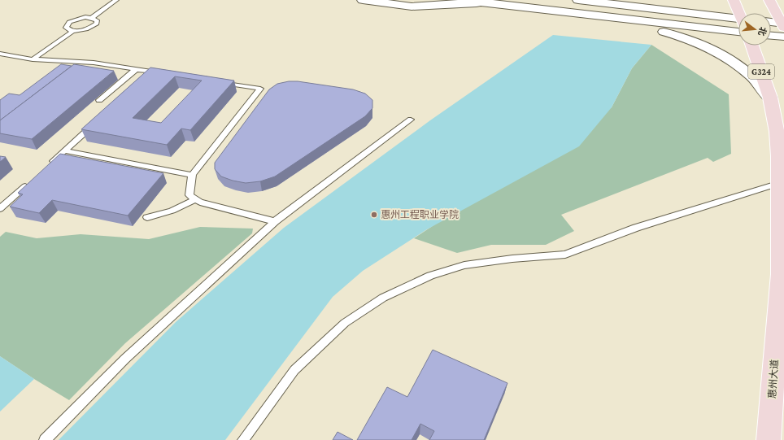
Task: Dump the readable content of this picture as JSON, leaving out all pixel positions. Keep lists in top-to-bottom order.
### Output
{
  "streets": {
    "highway": ["G324", "惠州大道"]
  },
  "crossings": [
    ["G324", "惠州大道"]
  ],
  "places": ["惠州工程职业学院"],
  "north": "right"
}
